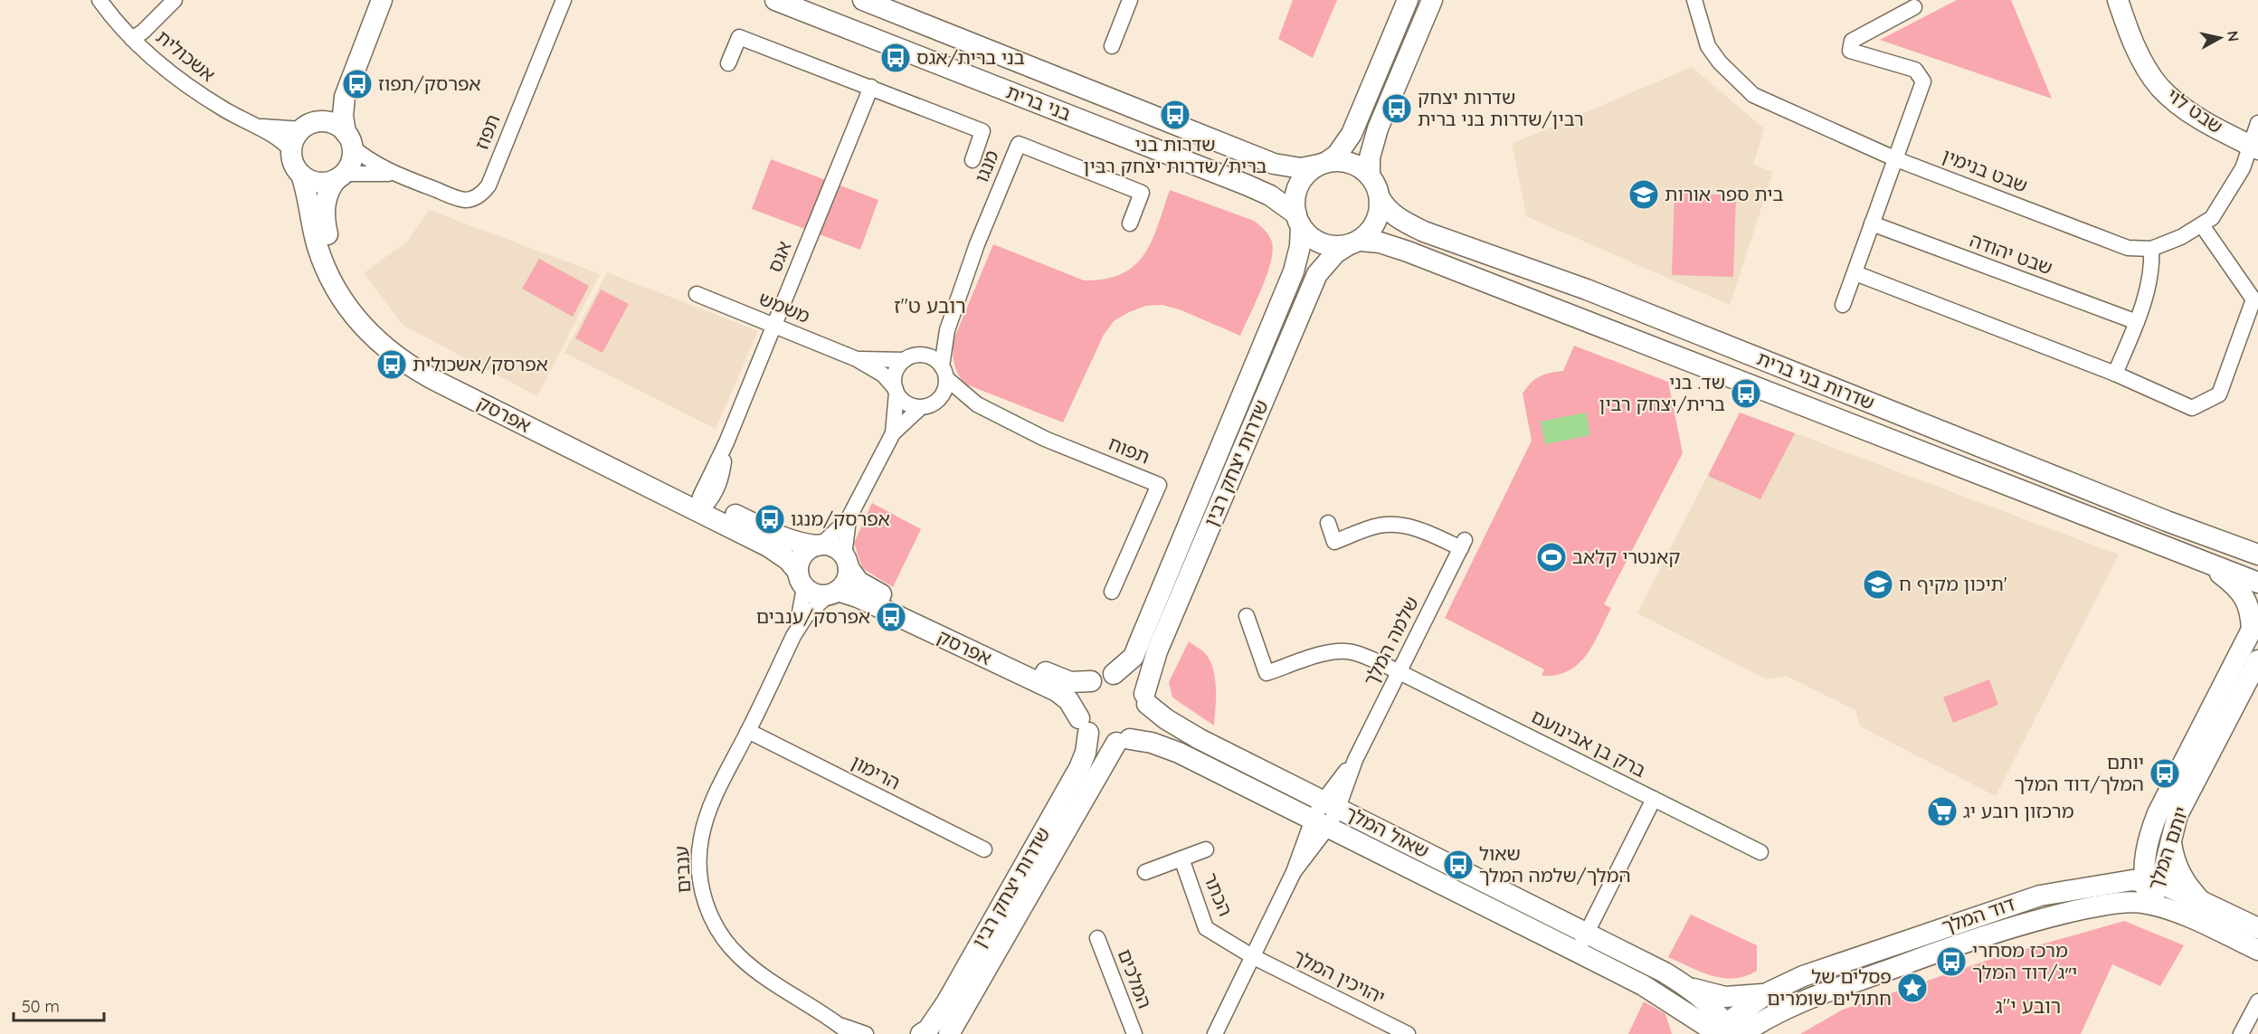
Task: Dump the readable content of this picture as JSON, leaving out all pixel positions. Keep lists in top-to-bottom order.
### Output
{
  "streets": {
    "street": [
      "אשכולית",
      "בני ברית",
      "שבט לוי",
      "תפוז",
      "מנגו",
      "שבט בנימין",
      "שבט יהודה",
      "אגס",
      "משמש",
      "שדרות בני ברית",
      "אפרסק",
      "תפוח",
      "שדרות יצחק רבין",
      "שלמה המלך",
      "ברק בן אבינועם",
      "הרימון",
      "שאול המלך",
      "יותם המלך",
      "ענבים",
      "הכתר",
      "דוד המלך",
      "יהויכין המלך",
      "המלכים"
    ]
  },
  "crossings": [
    ["אשכולית", "תפוז"],
    ["אשכולית", "אפרסק"],
    ["בני ברית", "שדרות בני ברית"],
    ["בני ברית", "שדרות יצחק רבין"],
    ["שבט לוי", "שבט בנימין"],
    ["תפוז", "אפרסק"],
    ["מנגו", "משמש"],
    ["מנגו", "תפוח"],
    ["אגס", "משמש"],
    ["אגס", "אפרסק"],
    ["משמש", "תפוח"],
    ["שדרות בני ברית", "שדרות יצחק רבין"],
    ["אפרסק", "שדרות יצחק רבין"],
    ["אפרסק", "שאול המלך"],
    ["אפרסק", "ענבים"],
    ["שדרות יצחק רבין", "שאול המלך"],
    ["שלמה המלך", "ברק בן אבינועם"],
    ["שלמה המלך", "שאול המלך"],
    ["שלמה המלך", "הכתר"],
    ["שלמה המלך", "יהויכין המלך"],
    ["הרימון", "ענבים"],
    ["שאול המלך", "דוד המלך"],
    ["יותם המלך", "דוד המלך"],
    ["הכתר", "יהויכין המלך"]
  ],
  "districts": ["רובע ט\"ז", "רובע י\"ג"],
  "places": {
    "bus stop": [
      "בני ברית/אגס",
      "אפרסק/תפוז",
      "שדרות יצחק רבין/שדרות בני ברית",
      "שדרות בני ברית/שדרות יצחק רבין",
      "אפרסק/אשכולית",
      "שד. בני ברית/יצחק רבין",
      "אפרסק/מנגו",
      "אפרסק/ענבים",
      "יותם המלך/דוד המלך",
      "שאול המלך/שלמה המלך",
      "מרכז מסחרי י״ג/דוד המלך"
    ],
    "school or university": ["בית ספר אורות", "תיכון מקיף ח'"],
    "sports": ["קאנטרי קלאב"],
    "supermarket": ["מרכזון רובע יג"],
    "place": ["פסלים של חתולים שומרים"]
  },
  "scale_bar": "50 m",
  "north": "right"
}
